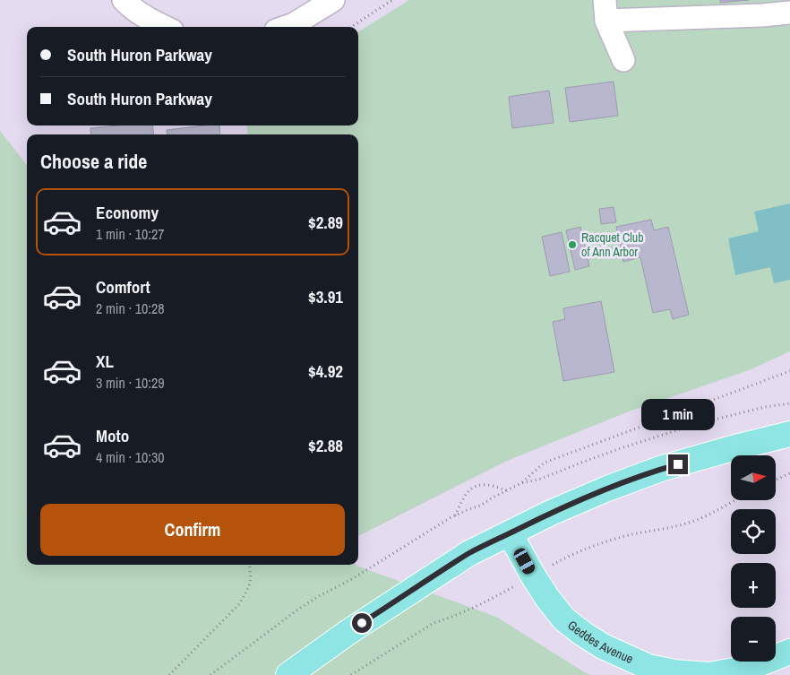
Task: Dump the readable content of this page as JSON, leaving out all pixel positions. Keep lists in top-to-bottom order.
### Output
{
  "streets": {
    "main road": ["Geddes Avenue"]
  },
  "places": ["Racquet Club of Ann Arbor"],
  "north": "right",
  "page": {
    "banner": ["South Huron Parkway", "South Huron Parkway"],
    "heading": "Choose a ride",
    "list": [
      {
        "name": "Economy",
        "note": "1 min · 10:27",
        "value": "$2.89"
      },
      {
        "name": "Comfort",
        "note": "2 min · 10:28",
        "value": "$3.91"
      },
      {
        "name": "XL",
        "note": "3 min · 10:29",
        "value": "$4.92"
      },
      {
        "name": "Moto",
        "note": "4 min · 10:30",
        "value": "$2.88"
      }
    ],
    "bubble": "1 min",
    "map_buttons": ["+", "−"],
    "buttons": "Confirm"
  }
}
